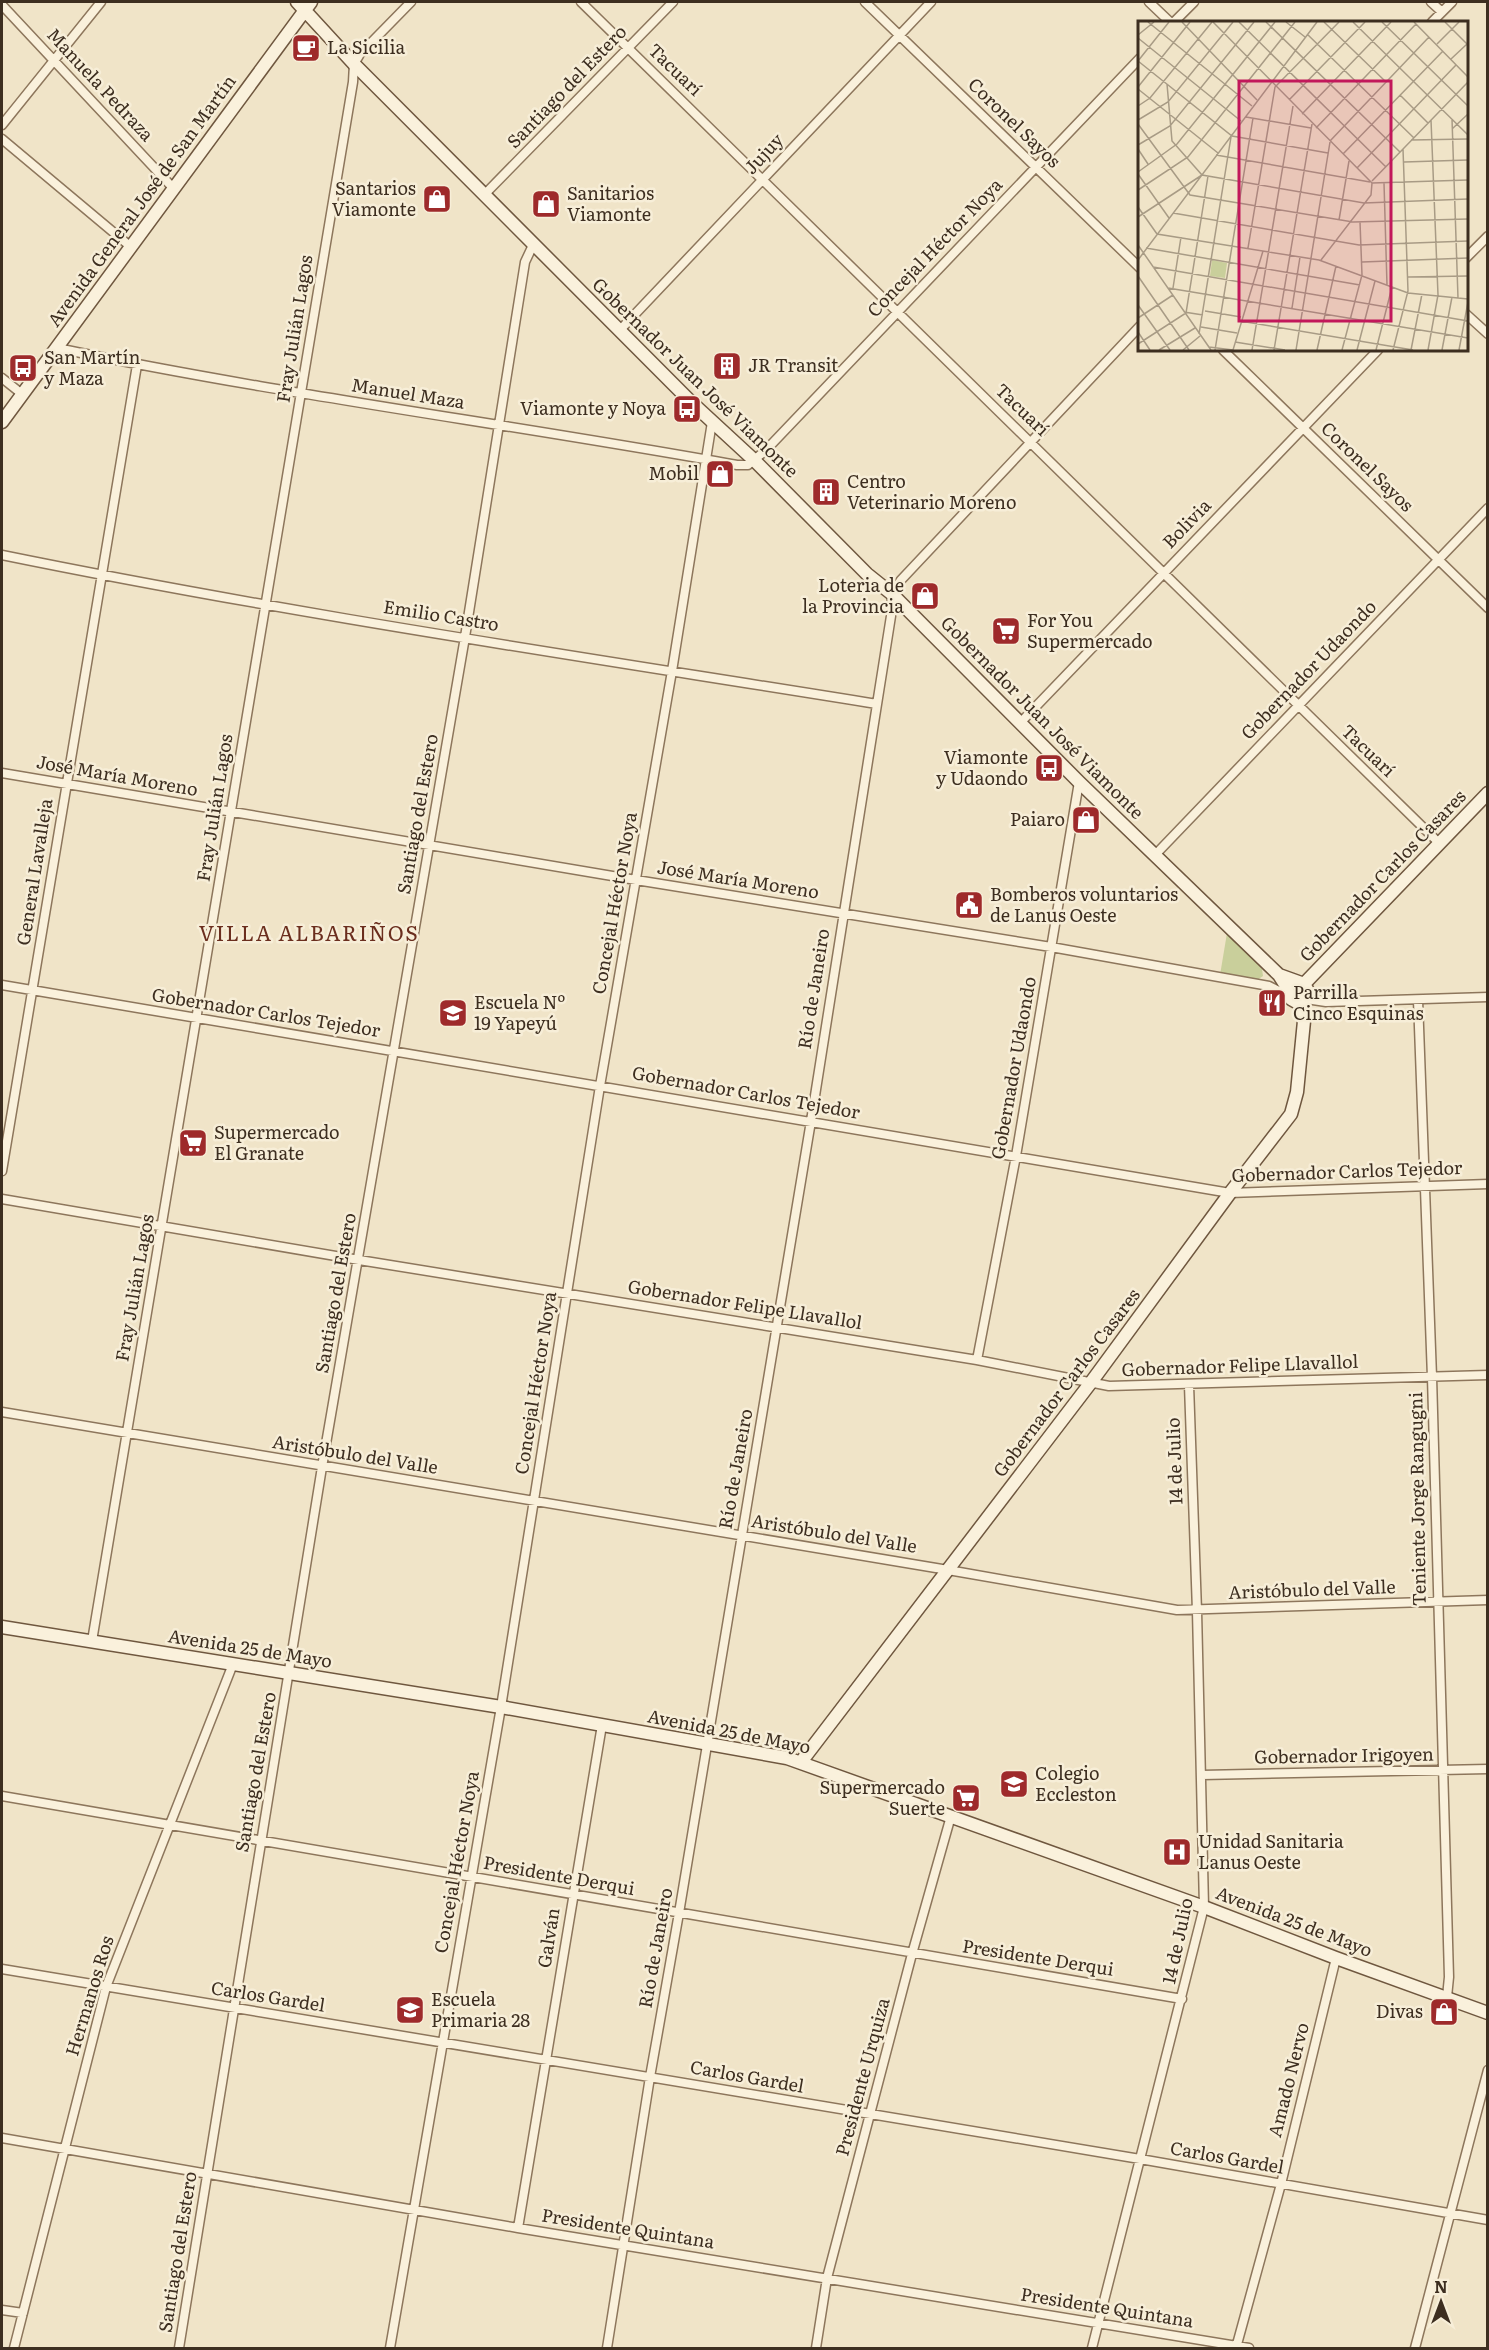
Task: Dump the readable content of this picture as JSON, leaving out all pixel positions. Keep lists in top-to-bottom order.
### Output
{
  "streets": {
    "street": [
      "Tacuarí",
      "Manuela Pedraza",
      "Santiago del Estero",
      "Coronel Sayos",
      "Jujuy",
      "Avenida General José de San Martín",
      "Concejal Héctor Noya",
      "Fray Julián Lagos",
      "Gobernador Juan José Viamonte",
      "Manuel Maza",
      "Bolivia",
      "Emilio Castro",
      "Gobernador Udaondo",
      "José María Moreno",
      "General Lavalleja",
      "Gobernador Carlos Casares",
      "Río de Janeiro",
      "Gobernador Carlos Tejedor",
      "Gobernador Felipe Llavallol",
      "Aristóbulo del Valle",
      "14 de Julio",
      "Teniente Jorge Rangugni",
      "Avenida 25 de Mayo",
      "Gobernador Irigoyen",
      "Presidente Derqui",
      "Galván",
      "Hermanos Ros",
      "Carlos Gardel",
      "Presidente Urquiza",
      "Amado Nervo",
      "Presidente Quintana"
    ]
  },
  "crossings": [
    ["Tacuarí", "Santiago del Estero"],
    ["Tacuarí", "Jujuy"],
    ["Tacuarí", "Concejal Héctor Noya"],
    ["Tacuarí", "Bolivia"],
    ["Tacuarí", "Gobernador Udaondo"],
    ["Tacuarí", "Gobernador Carlos Casares"],
    ["Manuela Pedraza", "Avenida General José de San Martín"],
    ["Santiago del Estero", "Gobernador Juan José Viamonte"],
    ["Santiago del Estero", "Manuel Maza"],
    ["Santiago del Estero", "Emilio Castro"],
    ["Santiago del Estero", "José María Moreno"],
    ["Santiago del Estero", "Gobernador Carlos Tejedor"],
    ["Santiago del Estero", "Gobernador Felipe Llavallol"],
    ["Santiago del Estero", "Aristóbulo del Valle"],
    ["Santiago del Estero", "Avenida 25 de Mayo"],
    ["Santiago del Estero", "Presidente Derqui"],
    ["Santiago del Estero", "Carlos Gardel"],
    ["Santiago del Estero", "Presidente Quintana"],
    ["Coronel Sayos", "Jujuy"],
    ["Coronel Sayos", "Concejal Héctor Noya"],
    ["Coronel Sayos", "Bolivia"],
    ["Coronel Sayos", "Gobernador Udaondo"],
    ["Jujuy", "Gobernador Juan José Viamonte"],
    ["Avenida General José de San Martín", "Gobernador Juan José Viamonte"],
    ["Avenida General José de San Martín", "Manuel Maza"],
    ["Concejal Héctor Noya", "Gobernador Juan José Viamonte"],
    ["Concejal Héctor Noya", "Manuel Maza"],
    ["Concejal Héctor Noya", "Emilio Castro"],
    ["Concejal Héctor Noya", "José María Moreno"],
    ["Concejal Héctor Noya", "Gobernador Carlos Tejedor"],
    ["Concejal Héctor Noya", "Gobernador Felipe Llavallol"],
    ["Concejal Héctor Noya", "Aristóbulo del Valle"],
    ["Concejal Héctor Noya", "Avenida 25 de Mayo"],
    ["Concejal Héctor Noya", "Presidente Derqui"],
    ["Concejal Héctor Noya", "Carlos Gardel"],
    ["Concejal Héctor Noya", "Presidente Quintana"],
    ["Fray Julián Lagos", "Gobernador Juan José Viamonte"],
    ["Fray Julián Lagos", "Manuel Maza"],
    ["Fray Julián Lagos", "Emilio Castro"],
    ["Fray Julián Lagos", "José María Moreno"],
    ["Fray Julián Lagos", "Gobernador Carlos Tejedor"],
    ["Fray Julián Lagos", "Gobernador Felipe Llavallol"],
    ["Fray Julián Lagos", "Aristóbulo del Valle"],
    ["Fray Julián Lagos", "Avenida 25 de Mayo"],
    ["Gobernador Juan José Viamonte", "Manuel Maza"],
    ["Gobernador Juan José Viamonte", "Bolivia"],
    ["Gobernador Juan José Viamonte", "Gobernador Udaondo"],
    ["Gobernador Juan José Viamonte", "José María Moreno"],
    ["Gobernador Juan José Viamonte", "Gobernador Carlos Casares"],
    ["Gobernador Juan José Viamonte", "Río de Janeiro"],
    ["Manuel Maza", "General Lavalleja"],
    ["Emilio Castro", "General Lavalleja"],
    ["Emilio Castro", "Río de Janeiro"],
    ["Gobernador Udaondo", "José María Moreno"],
    ["Gobernador Udaondo", "Gobernador Carlos Tejedor"],
    ["Gobernador Udaondo", "Gobernador Felipe Llavallol"],
    ["José María Moreno", "General Lavalleja"],
    ["José María Moreno", "Gobernador Carlos Casares"],
    ["José María Moreno", "Río de Janeiro"],
    ["General Lavalleja", "Gobernador Carlos Tejedor"],
    ["Gobernador Carlos Casares", "Gobernador Carlos Tejedor"],
    ["Gobernador Carlos Casares", "Gobernador Felipe Llavallol"],
    ["Gobernador Carlos Casares", "Aristóbulo del Valle"],
    ["Gobernador Carlos Casares", "Avenida 25 de Mayo"],
    ["Río de Janeiro", "Gobernador Carlos Tejedor"],
    ["Río de Janeiro", "Gobernador Felipe Llavallol"],
    ["Río de Janeiro", "Aristóbulo del Valle"],
    ["Río de Janeiro", "Avenida 25 de Mayo"],
    ["Río de Janeiro", "Presidente Derqui"],
    ["Río de Janeiro", "Carlos Gardel"],
    ["Río de Janeiro", "Presidente Quintana"],
    ["Gobernador Carlos Tejedor", "Teniente Jorge Rangugni"],
    ["Gobernador Felipe Llavallol", "14 de Julio"],
    ["Gobernador Felipe Llavallol", "Teniente Jorge Rangugni"],
    ["Aristóbulo del Valle", "14 de Julio"],
    ["Aristóbulo del Valle", "Teniente Jorge Rangugni"],
    ["14 de Julio", "Avenida 25 de Mayo"],
    ["14 de Julio", "Gobernador Irigoyen"],
    ["14 de Julio", "Presidente Derqui"],
    ["14 de Julio", "Carlos Gardel"],
    ["14 de Julio", "Presidente Quintana"],
    ["Teniente Jorge Rangugni", "Avenida 25 de Mayo"],
    ["Teniente Jorge Rangugni", "Gobernador Irigoyen"],
    ["Avenida 25 de Mayo", "Galván"],
    ["Avenida 25 de Mayo", "Hermanos Ros"],
    ["Avenida 25 de Mayo", "Presidente Urquiza"],
    ["Avenida 25 de Mayo", "Amado Nervo"],
    ["Presidente Derqui", "Galván"],
    ["Presidente Derqui", "Hermanos Ros"],
    ["Presidente Derqui", "Presidente Urquiza"],
    ["Galván", "Carlos Gardel"],
    ["Galván", "Presidente Quintana"],
    ["Hermanos Ros", "Carlos Gardel"],
    ["Hermanos Ros", "Presidente Quintana"],
    ["Carlos Gardel", "Presidente Urquiza"],
    ["Carlos Gardel", "Amado Nervo"],
    ["Presidente Urquiza", "Presidente Quintana"],
    ["Amado Nervo", "Presidente Quintana"]
  ],
  "districts": ["VILLA ALBARIÑOS"],
  "places": {
    "cafe": ["La Sicilia"],
    "shop": [
      "Santarios Viamonte",
      "Sanitarios Viamonte",
      "Mobil",
      "Loteria de la Provincia",
      "Paiaro",
      "Divas"
    ],
    "building": ["JR Transit", "Centro Veterinario Moreno"],
    "bus stop": ["San Martín y Maza", "Viamonte y Noya", "Viamonte y Udaondo"],
    "supermarket": ["For You Supermercado", "Supermercado El Granate", "Supermercado Suerte"],
    "public building": ["Bomberos voluntarios de Lanus Oeste"],
    "restaurant": ["Parrilla Cinco Esquinas"],
    "school or university": ["Escuela Nº 19 Yapeyú", "Colegio Eccleston", "Escuela Primaria 28"],
    "hospital": ["Unidad Sanitaria Lanus Oeste"]
  },
  "north": "top"
}
